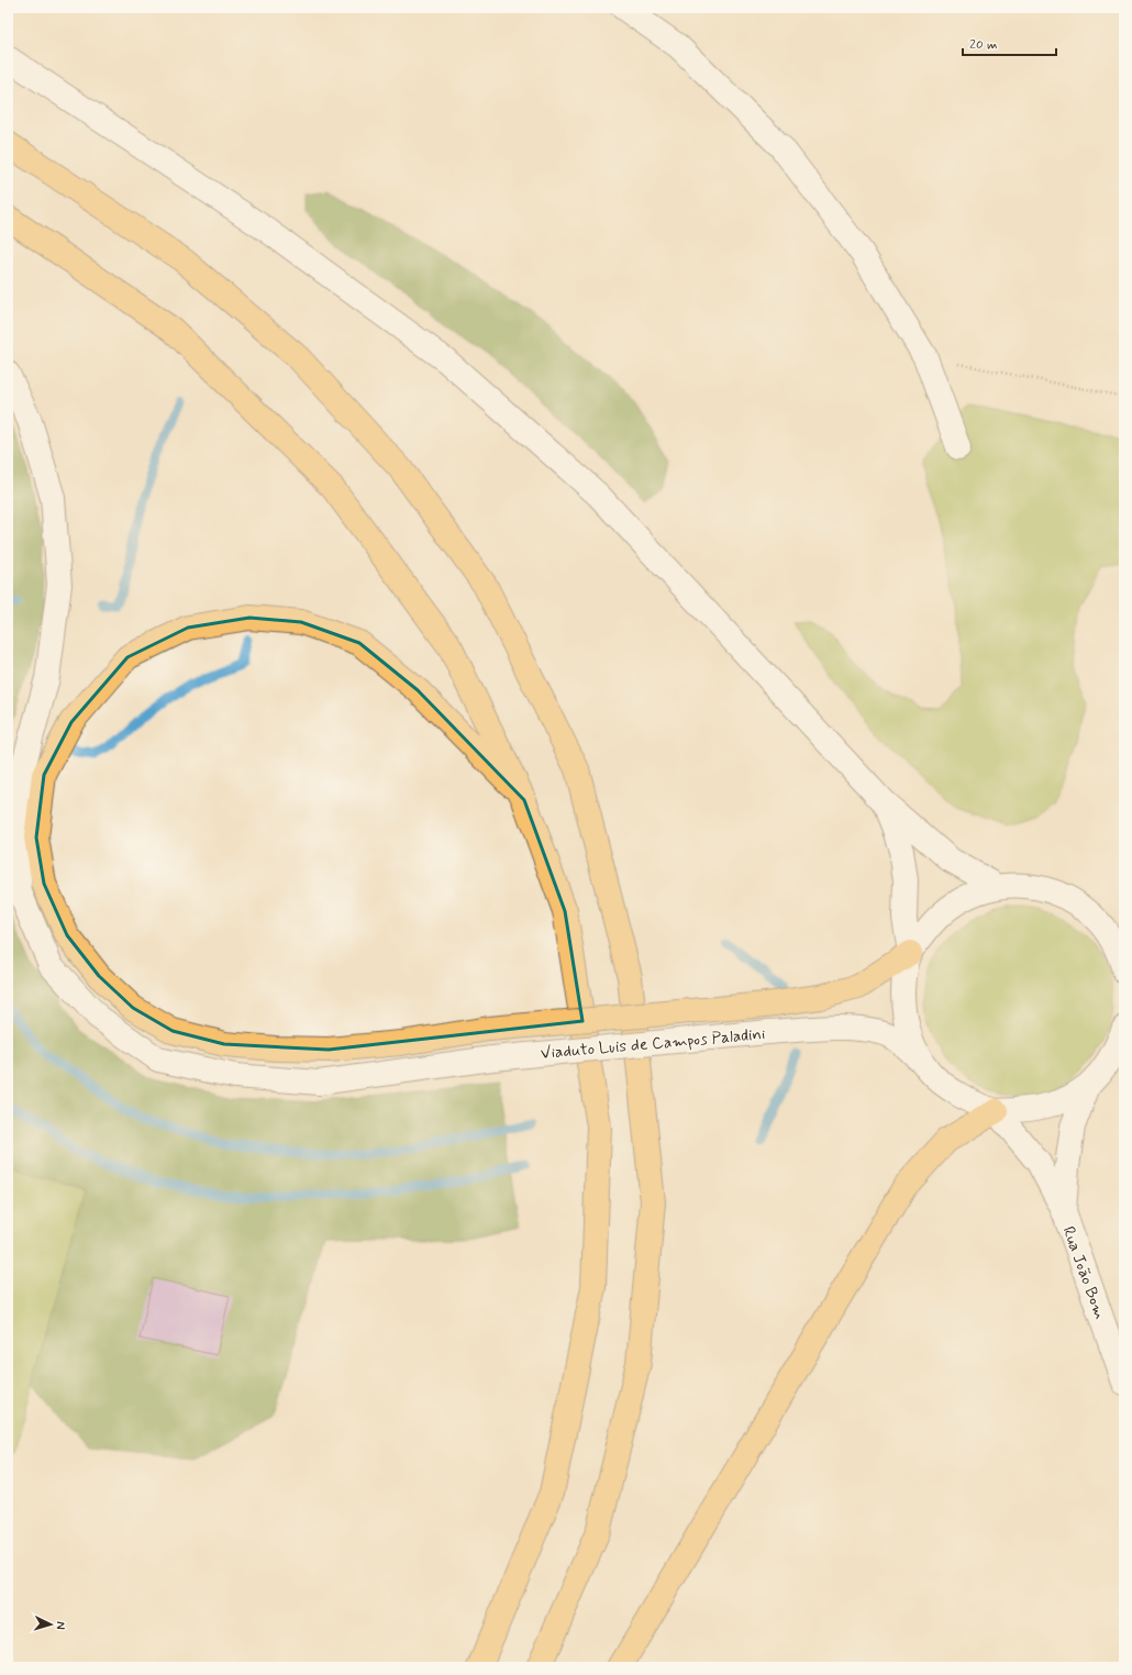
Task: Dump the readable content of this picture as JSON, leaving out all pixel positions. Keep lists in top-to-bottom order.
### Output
{
  "streets": {
    "street": ["Viaduto Luis de Campos Paladini", "Rua João Bom"]
  },
  "scale_bar": "20 m",
  "north": "right"
}
